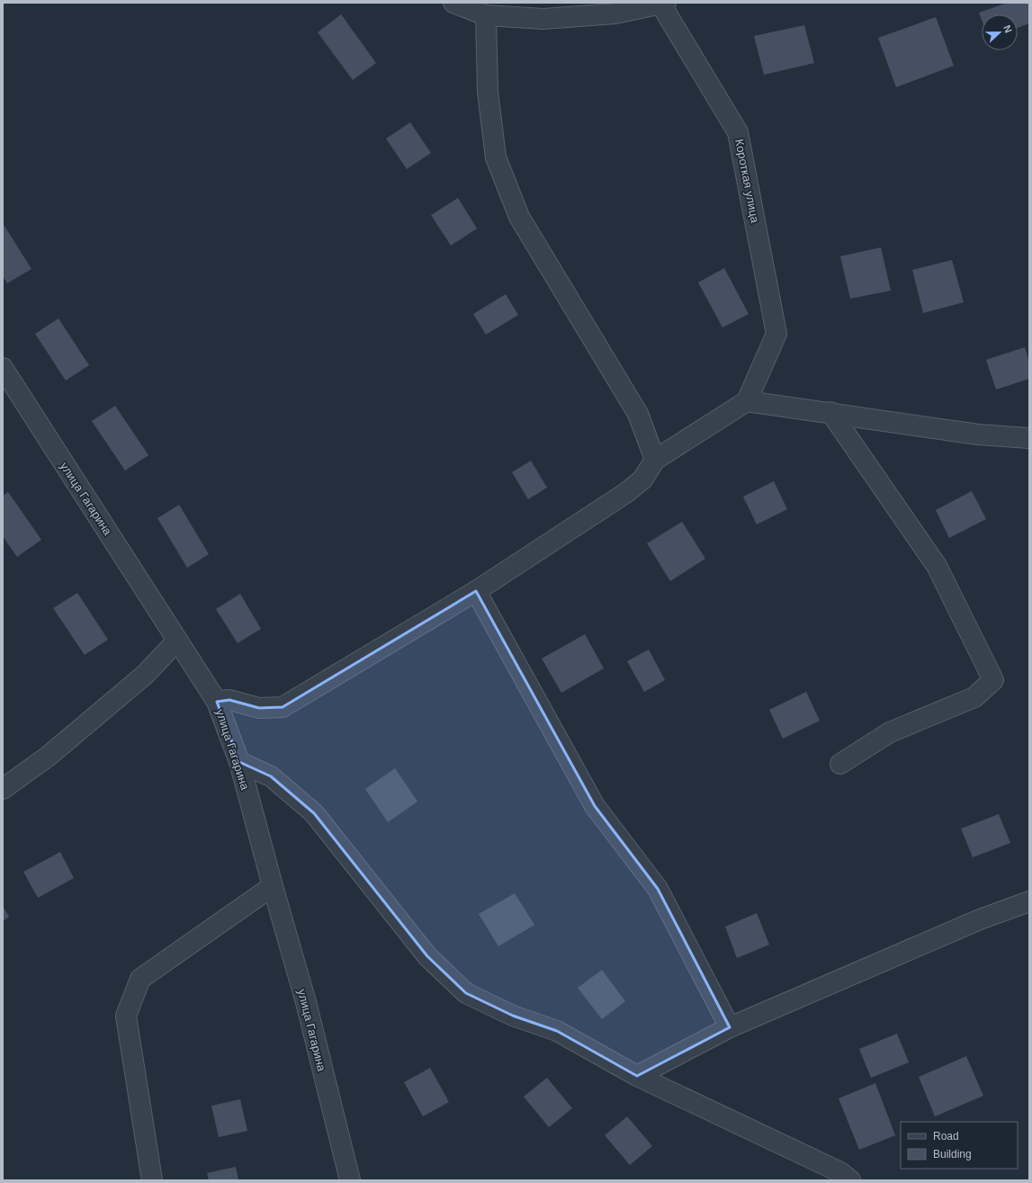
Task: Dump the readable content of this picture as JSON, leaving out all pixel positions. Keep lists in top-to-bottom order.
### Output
{
  "streets": {
    "street": ["Короткая улица", "улица Гагарина"]
  },
  "legend": ["Road", "Building"],
  "north": "right"
}
